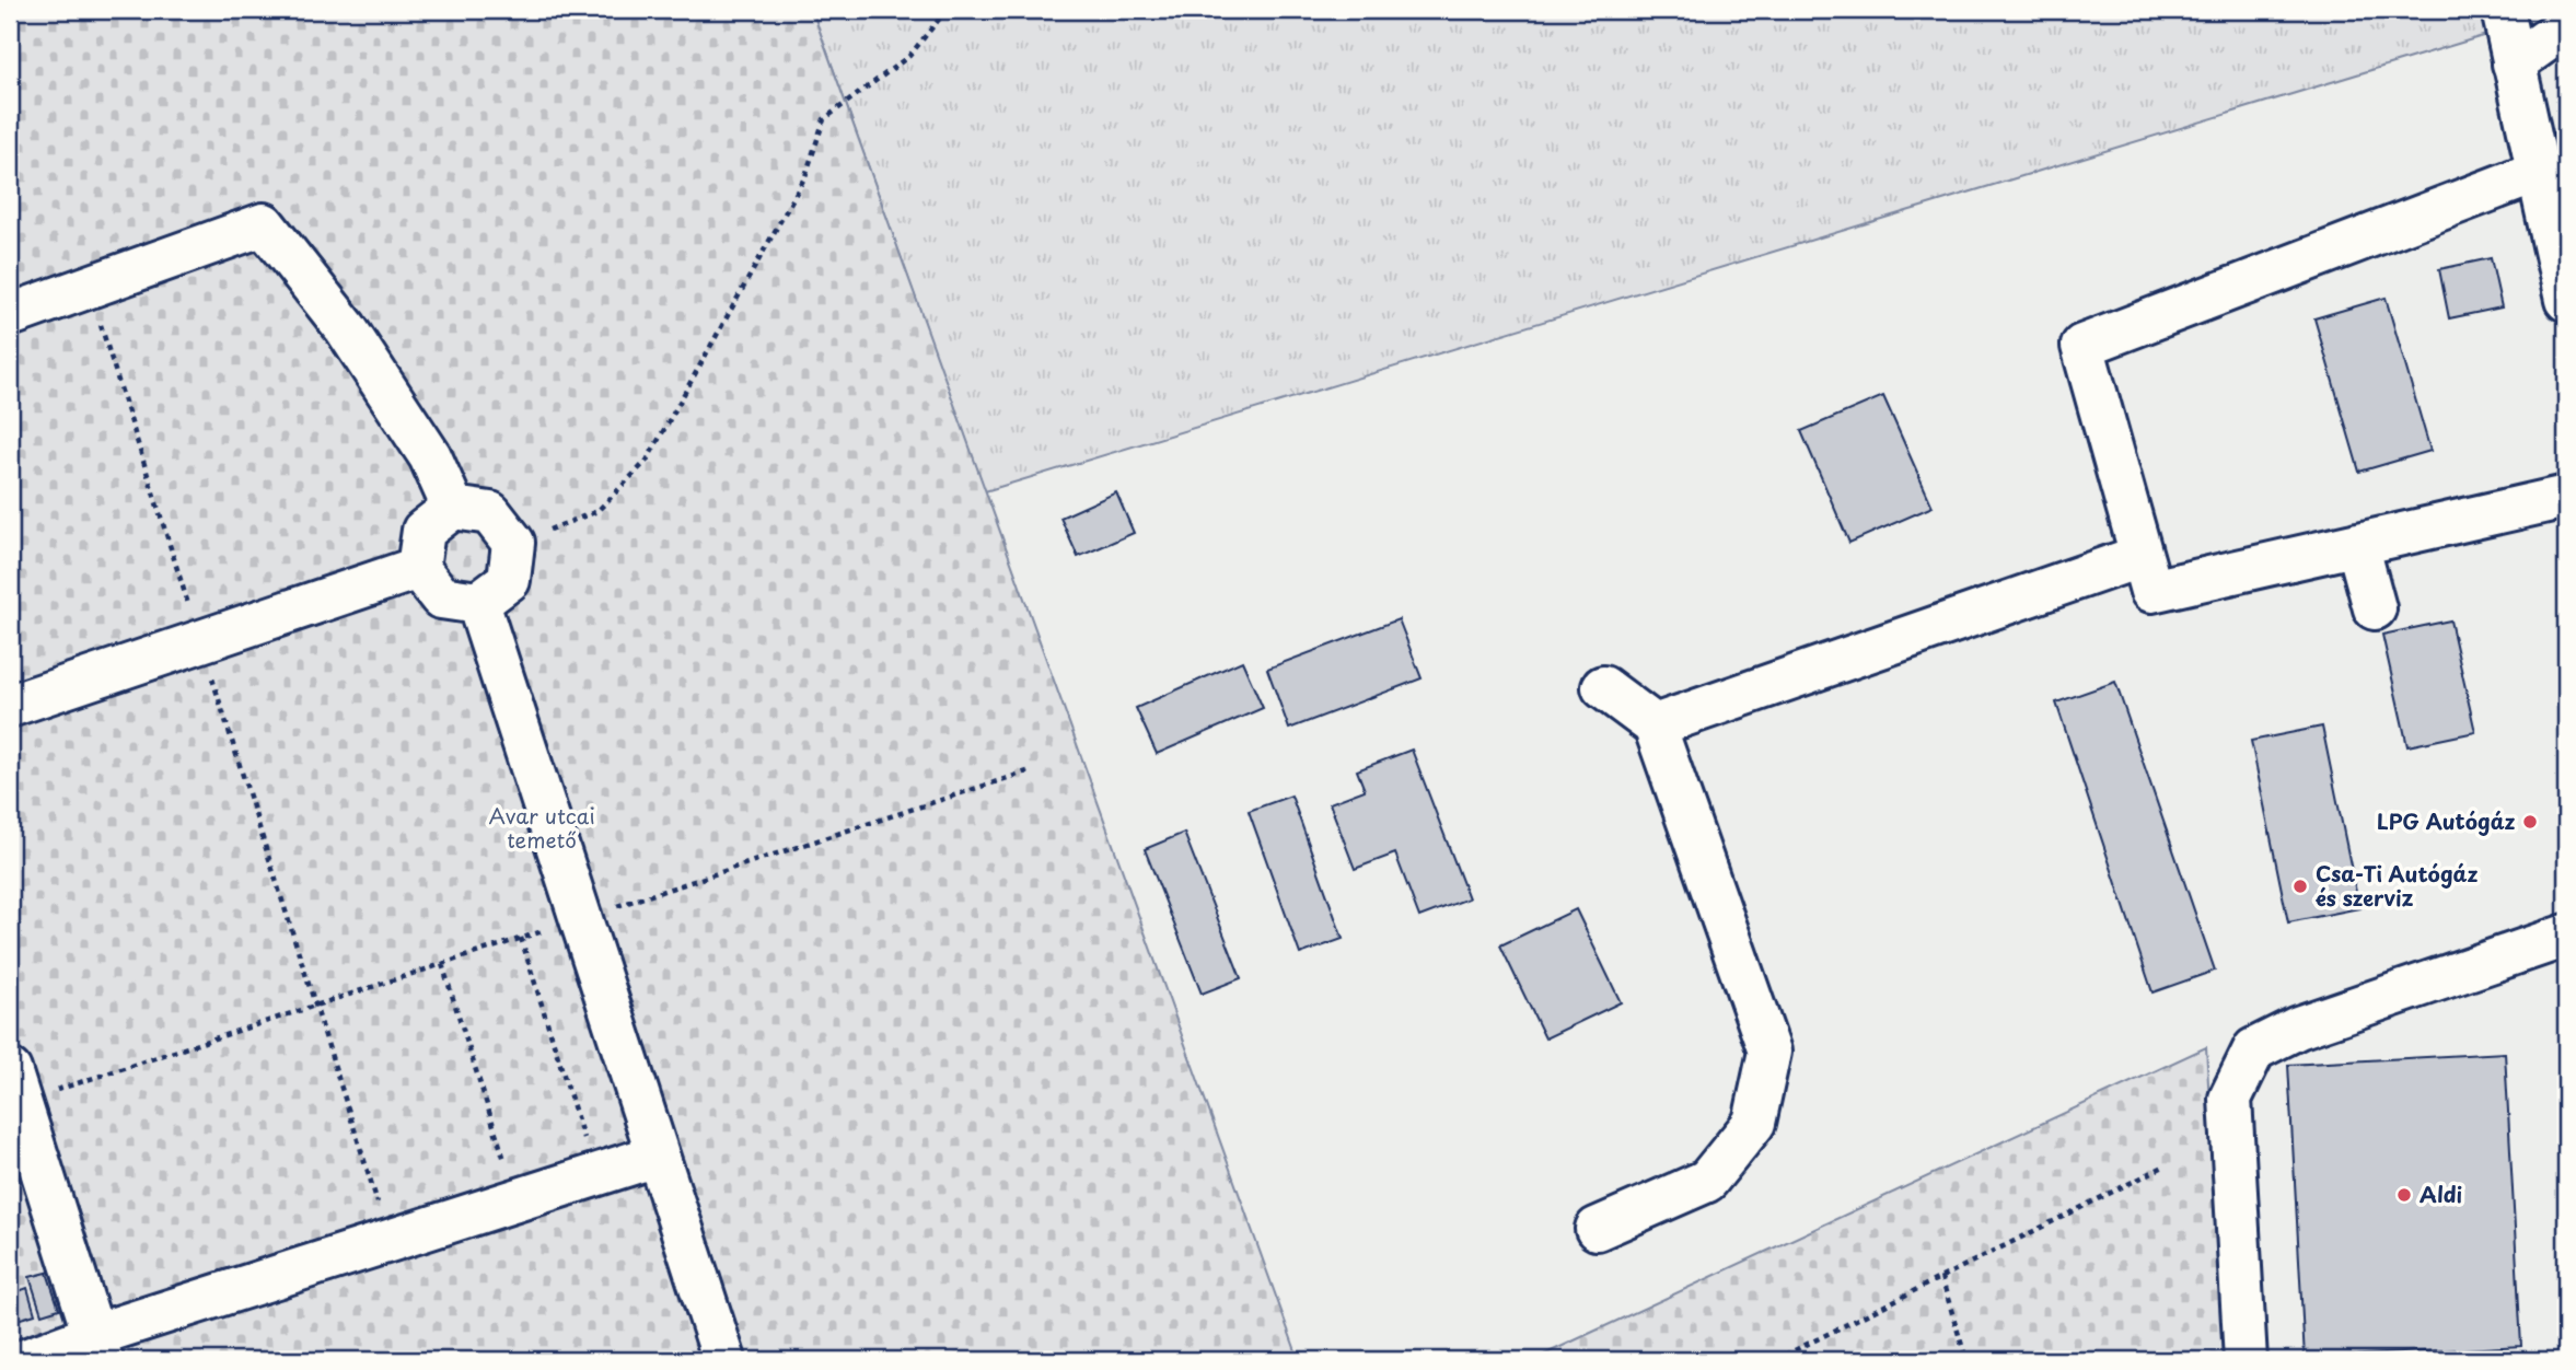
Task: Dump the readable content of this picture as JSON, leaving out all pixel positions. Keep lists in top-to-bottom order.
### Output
{
  "parks": ["Avar utcai temető"],
  "places": ["LPG Autógáz", "Csa-Ti Autógáz és szerviz", "Aldi"]
}
